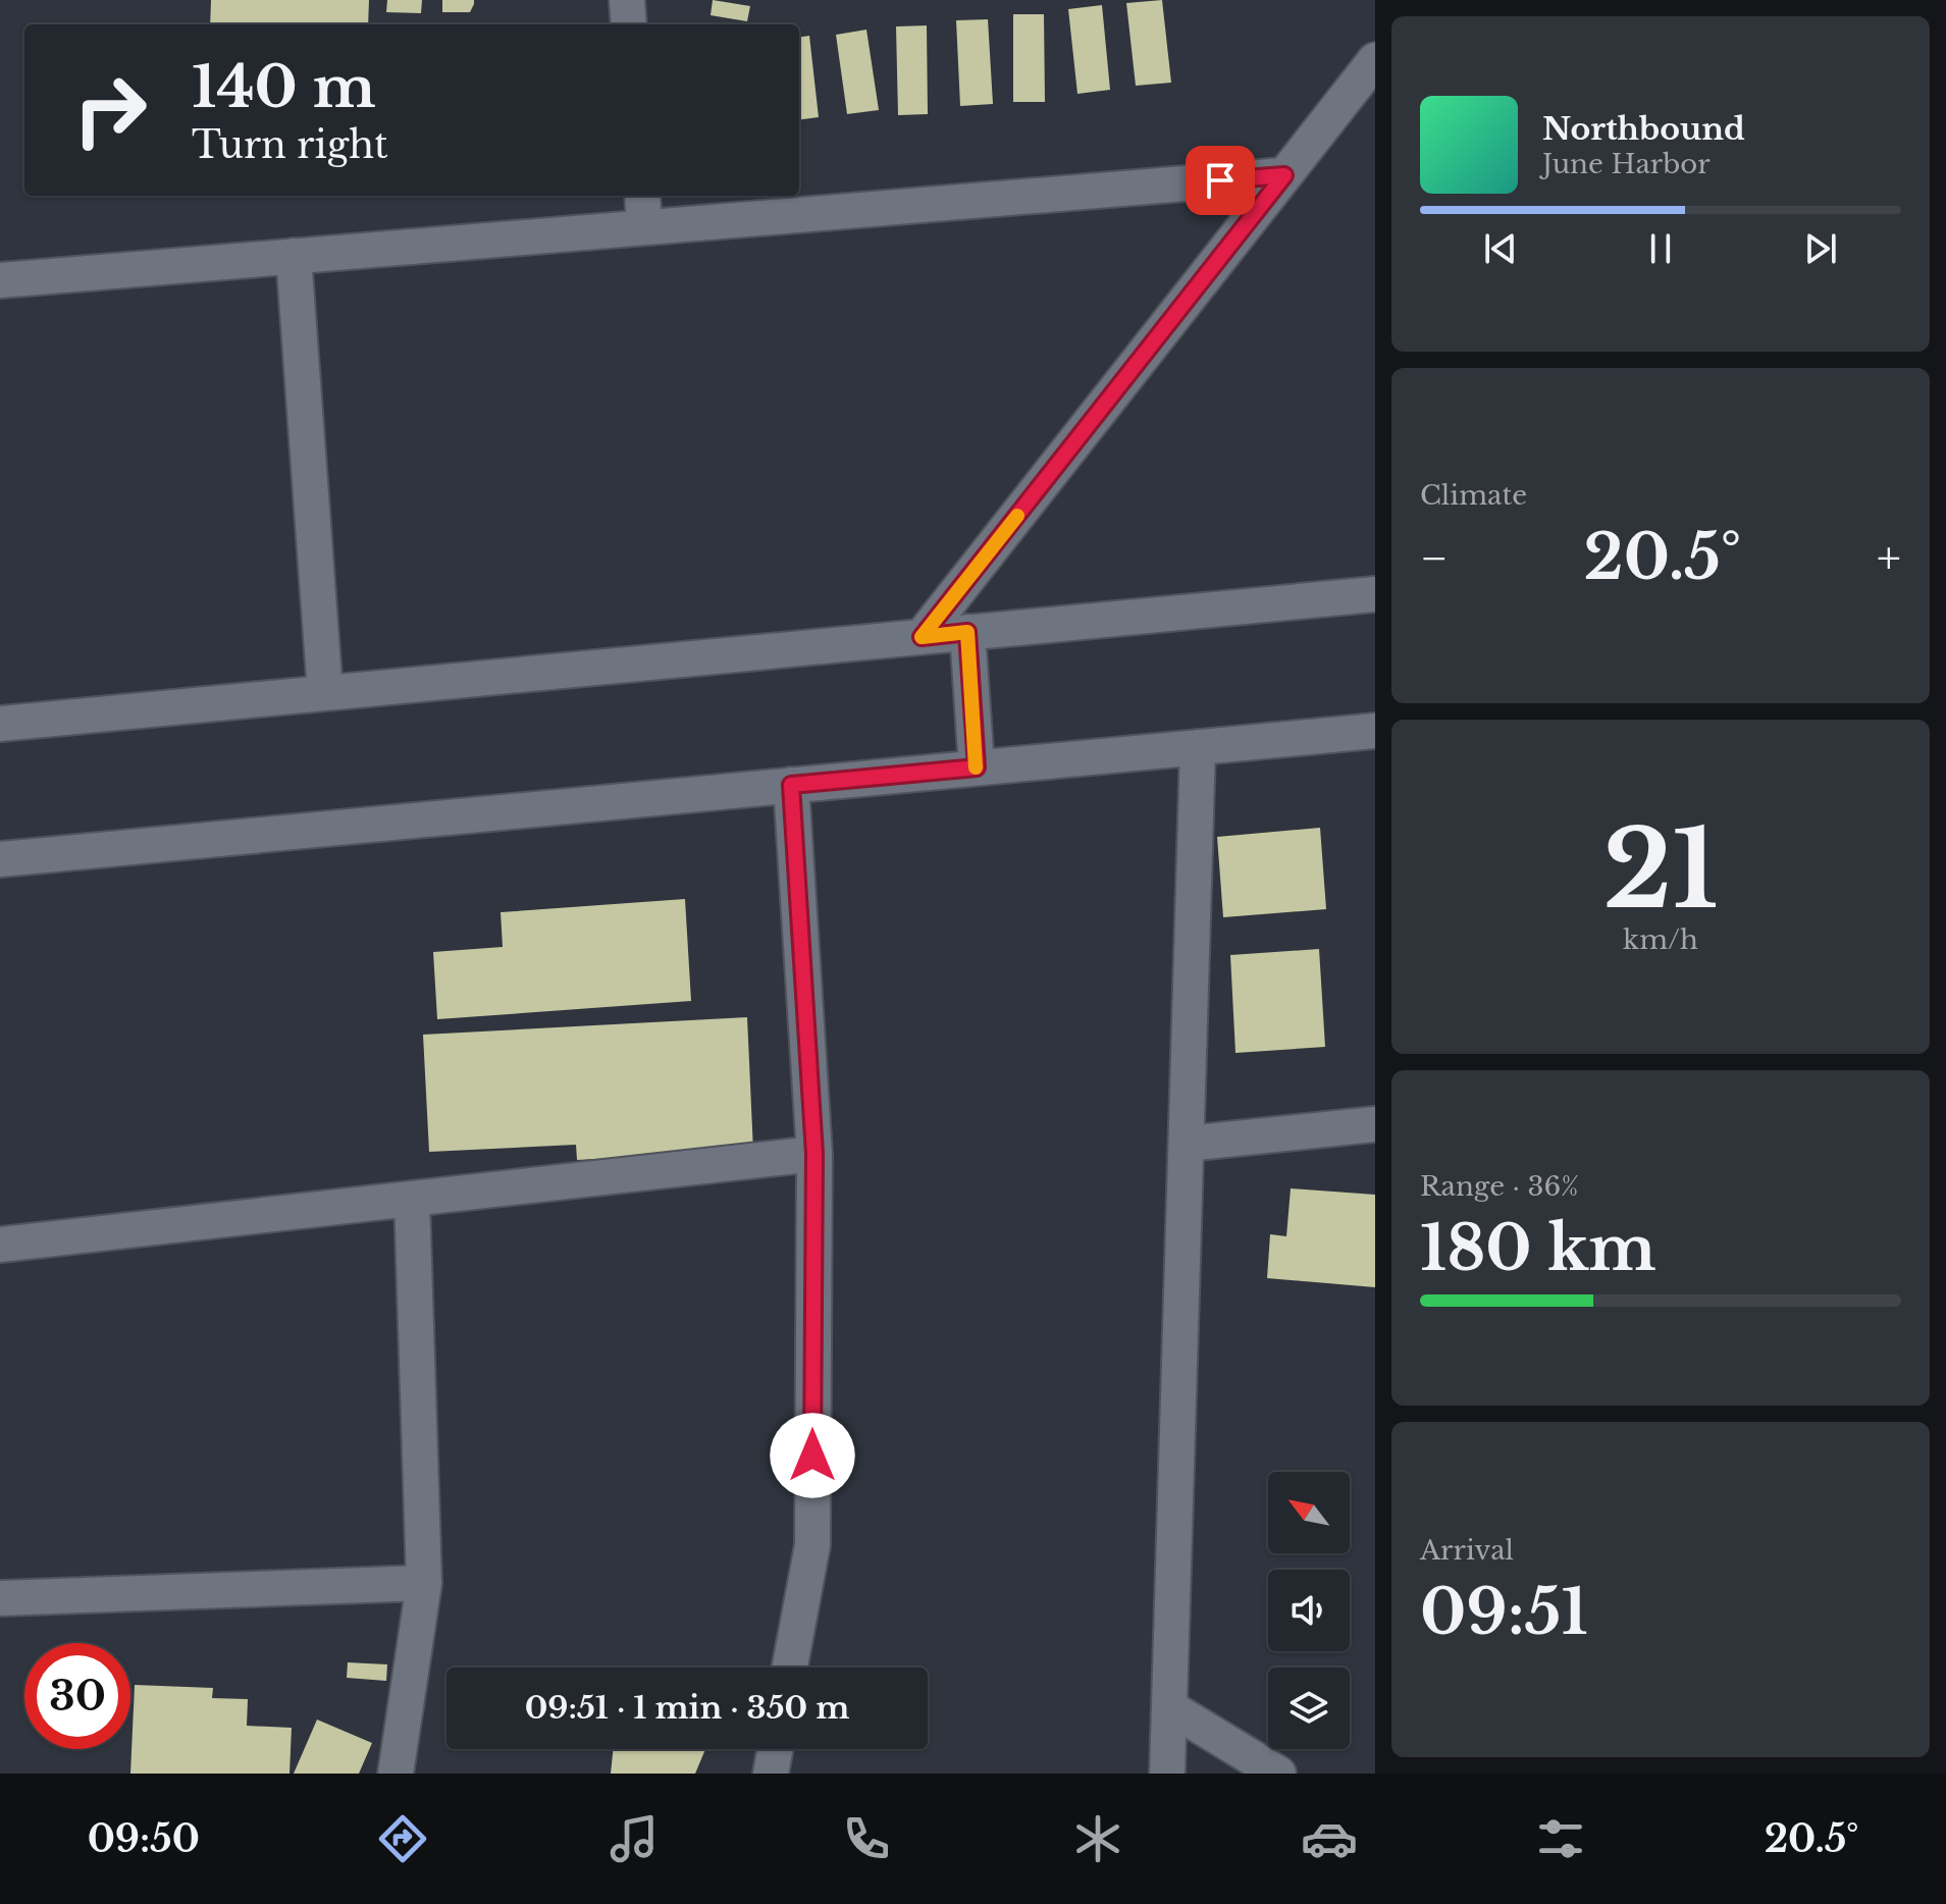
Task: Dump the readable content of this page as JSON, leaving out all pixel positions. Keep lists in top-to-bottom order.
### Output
{
  "north": "top left",
  "page": {
    "turn": ["140 m", "Turn right"],
    "song": ["Northbound", "June Harbor"],
    "tile": [
      "Climate",
      ["21", "km/h"],
      ["Range · 36%", "180 km"],
      ["Arrival", "09:51"]
    ],
    "heat": ["−", "20.5°", "+"],
    "limit": "30",
    "trip": "09:51 · 1 min · 350 m",
    "tabs": ["09:50", "20.5°"]
  }
}
